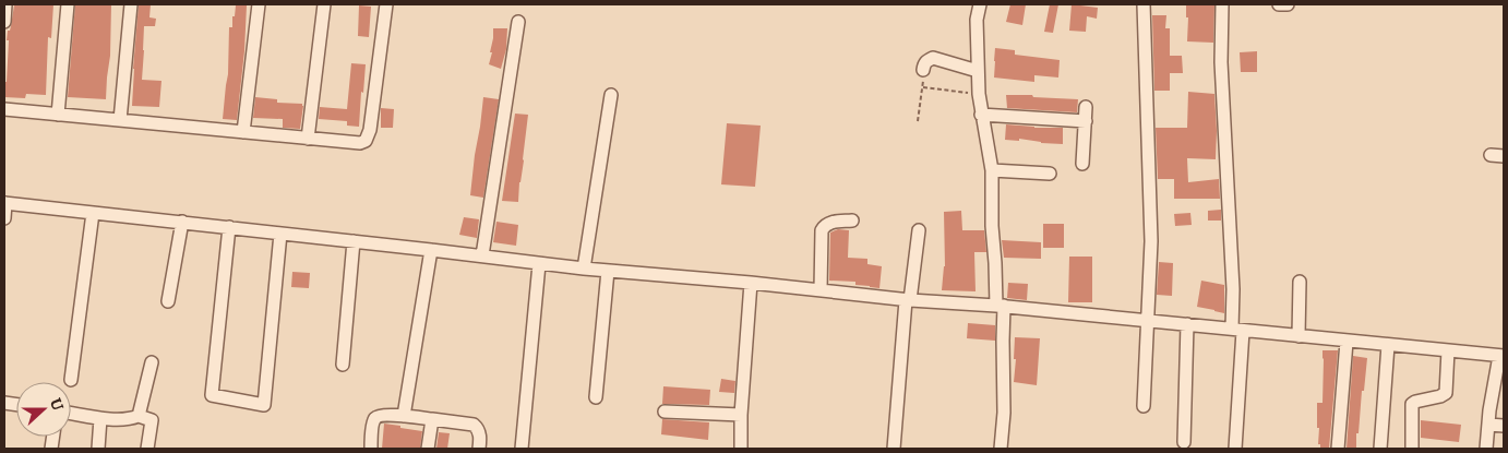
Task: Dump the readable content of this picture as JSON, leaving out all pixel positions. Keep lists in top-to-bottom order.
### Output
{
  "north": "right"
}
